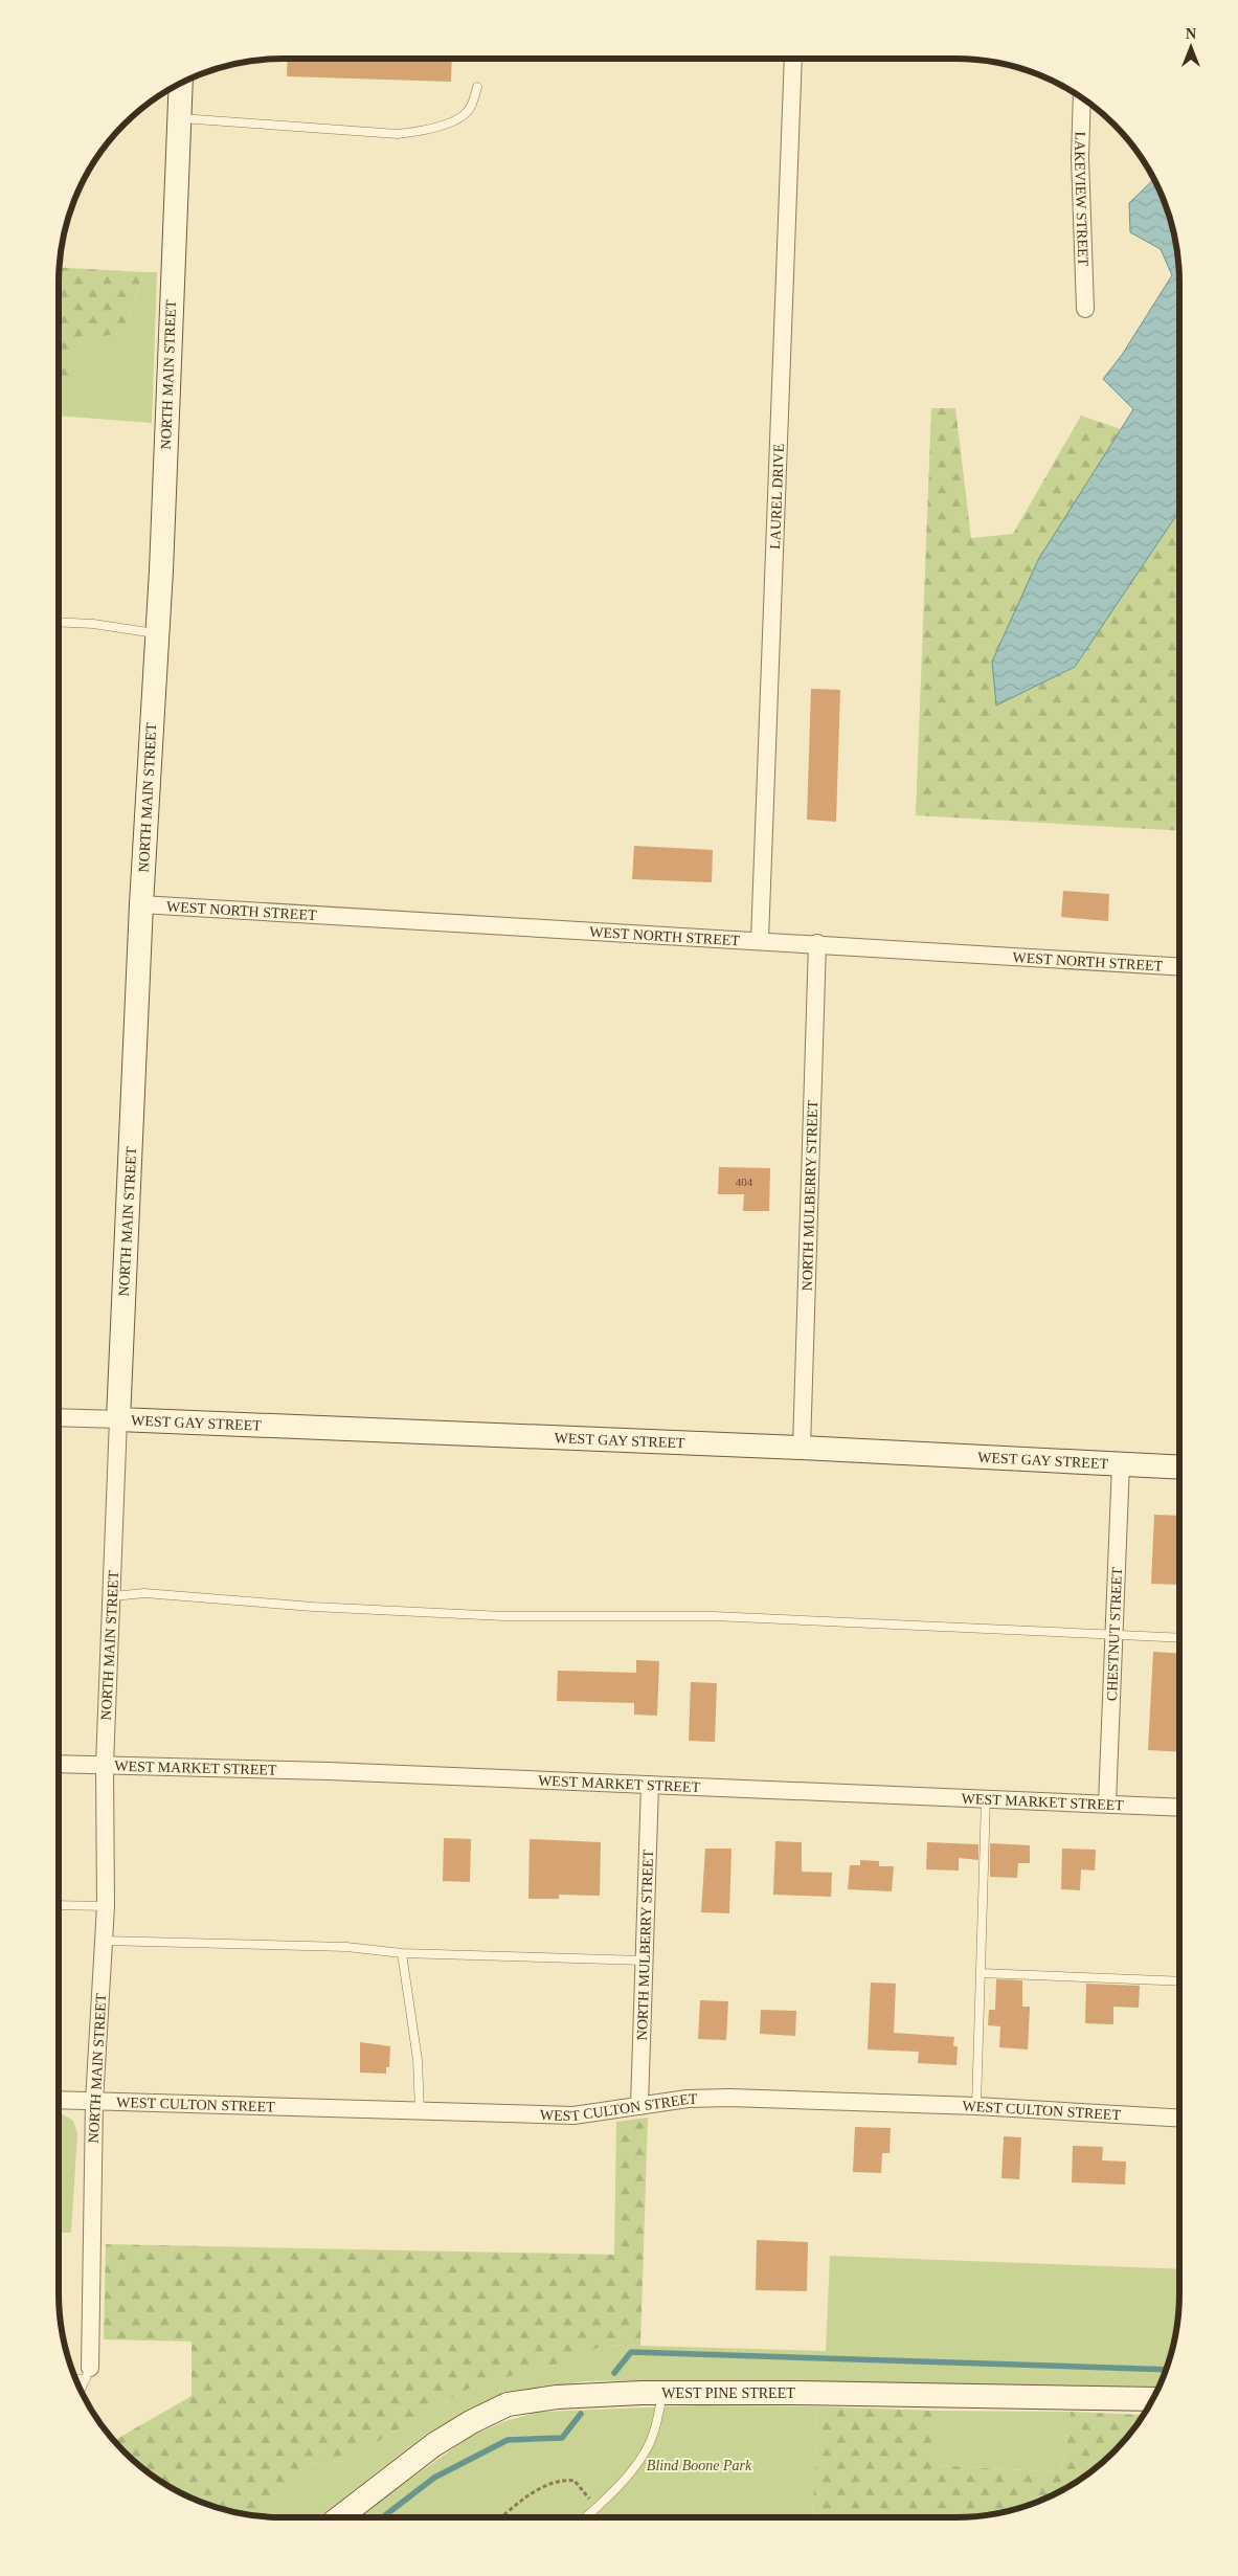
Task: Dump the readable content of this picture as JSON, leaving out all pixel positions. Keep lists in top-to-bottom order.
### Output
{
  "streets": {
    "street": [
      "LAKEVIEW STREET",
      "NORTH MAIN STREET",
      "LAUREL DRIVE",
      "WEST NORTH STREET",
      "NORTH MULBERRY STREET",
      "WEST GAY STREET",
      "CHESTNUT STREET",
      "WEST MARKET STREET",
      "WEST CULTON STREET",
      "WEST PINE STREET"
    ]
  },
  "crossings": [
    ["NORTH MAIN STREET", "WEST NORTH STREET"],
    ["NORTH MAIN STREET", "WEST GAY STREET"],
    ["NORTH MAIN STREET", "WEST MARKET STREET"],
    ["NORTH MAIN STREET", "WEST CULTON STREET"],
    ["LAUREL DRIVE", "WEST NORTH STREET"],
    ["WEST NORTH STREET", "NORTH MULBERRY STREET"],
    ["NORTH MULBERRY STREET", "WEST GAY STREET"],
    ["NORTH MULBERRY STREET", "WEST MARKET STREET"],
    ["NORTH MULBERRY STREET", "WEST CULTON STREET"],
    ["WEST GAY STREET", "CHESTNUT STREET"],
    ["CHESTNUT STREET", "WEST MARKET STREET"]
  ],
  "parks": ["Blind Boone Park"],
  "house_numbers": ["404"],
  "north": "top"
}
